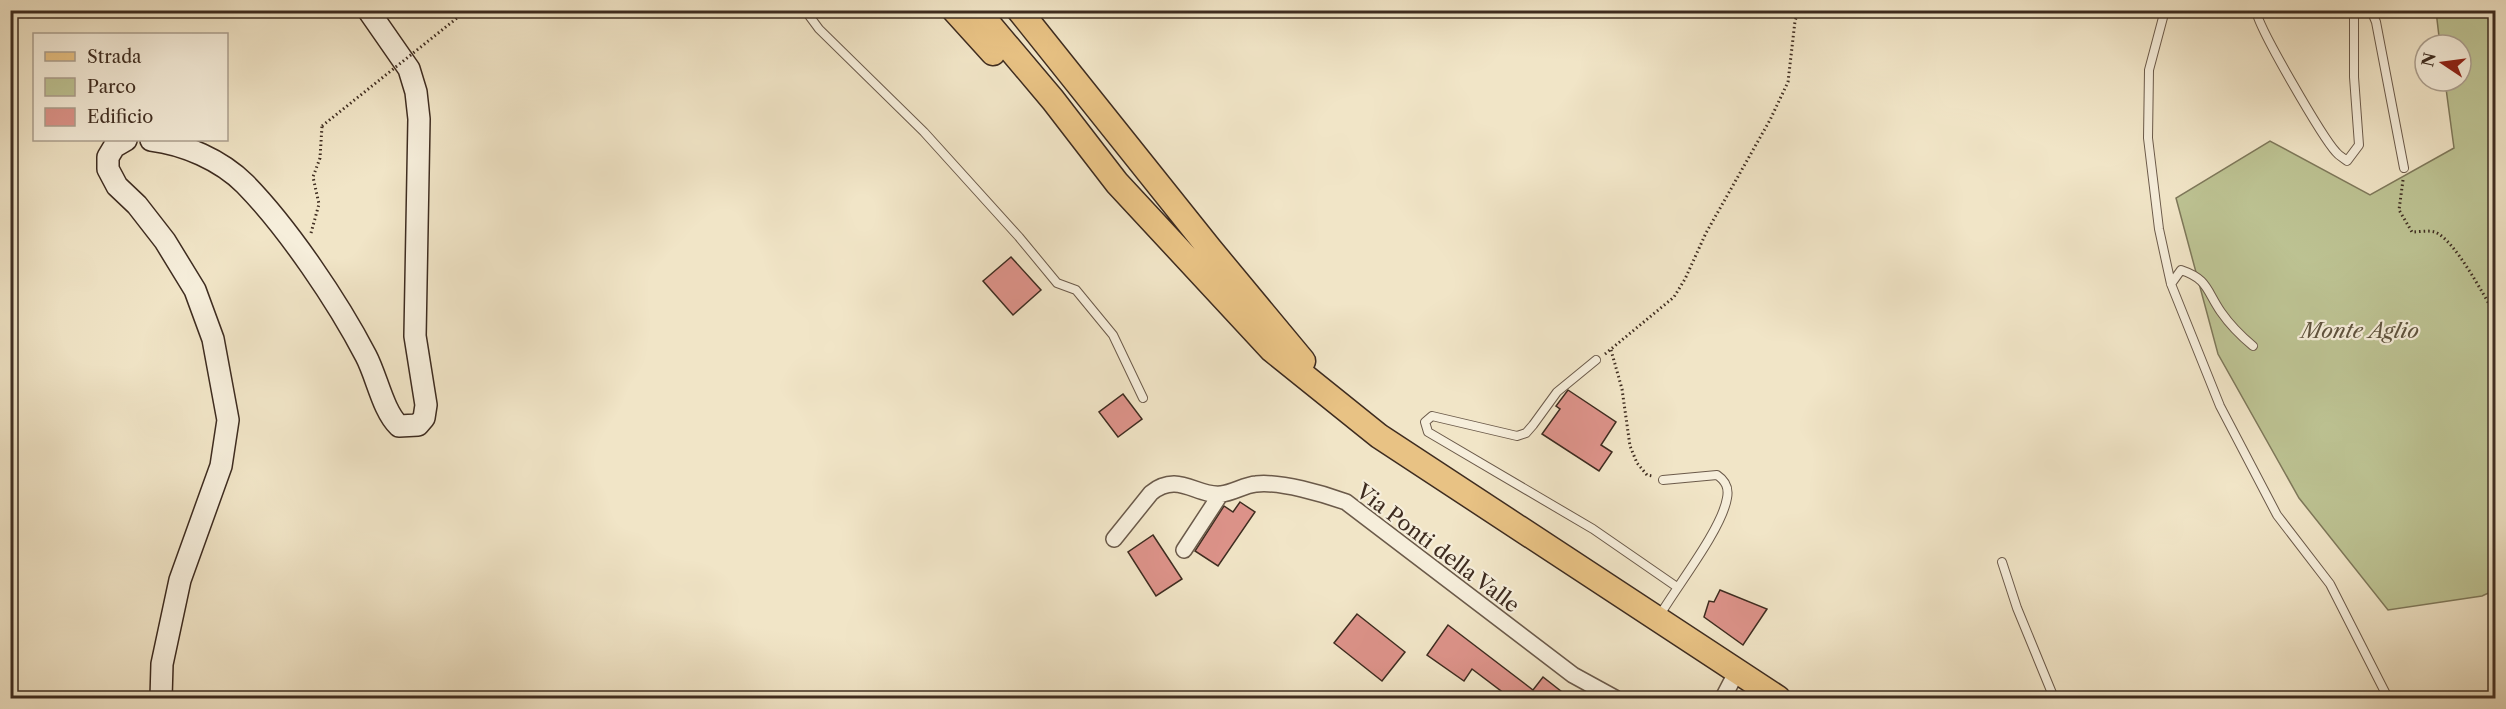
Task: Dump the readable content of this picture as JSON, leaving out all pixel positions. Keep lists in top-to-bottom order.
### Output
{
  "streets": {
    "street": ["Via Ponti della Valle"]
  },
  "parks": ["Monte Aglio"],
  "legend": ["Strada", "Parco", "Edificio"],
  "north": "left"
}
